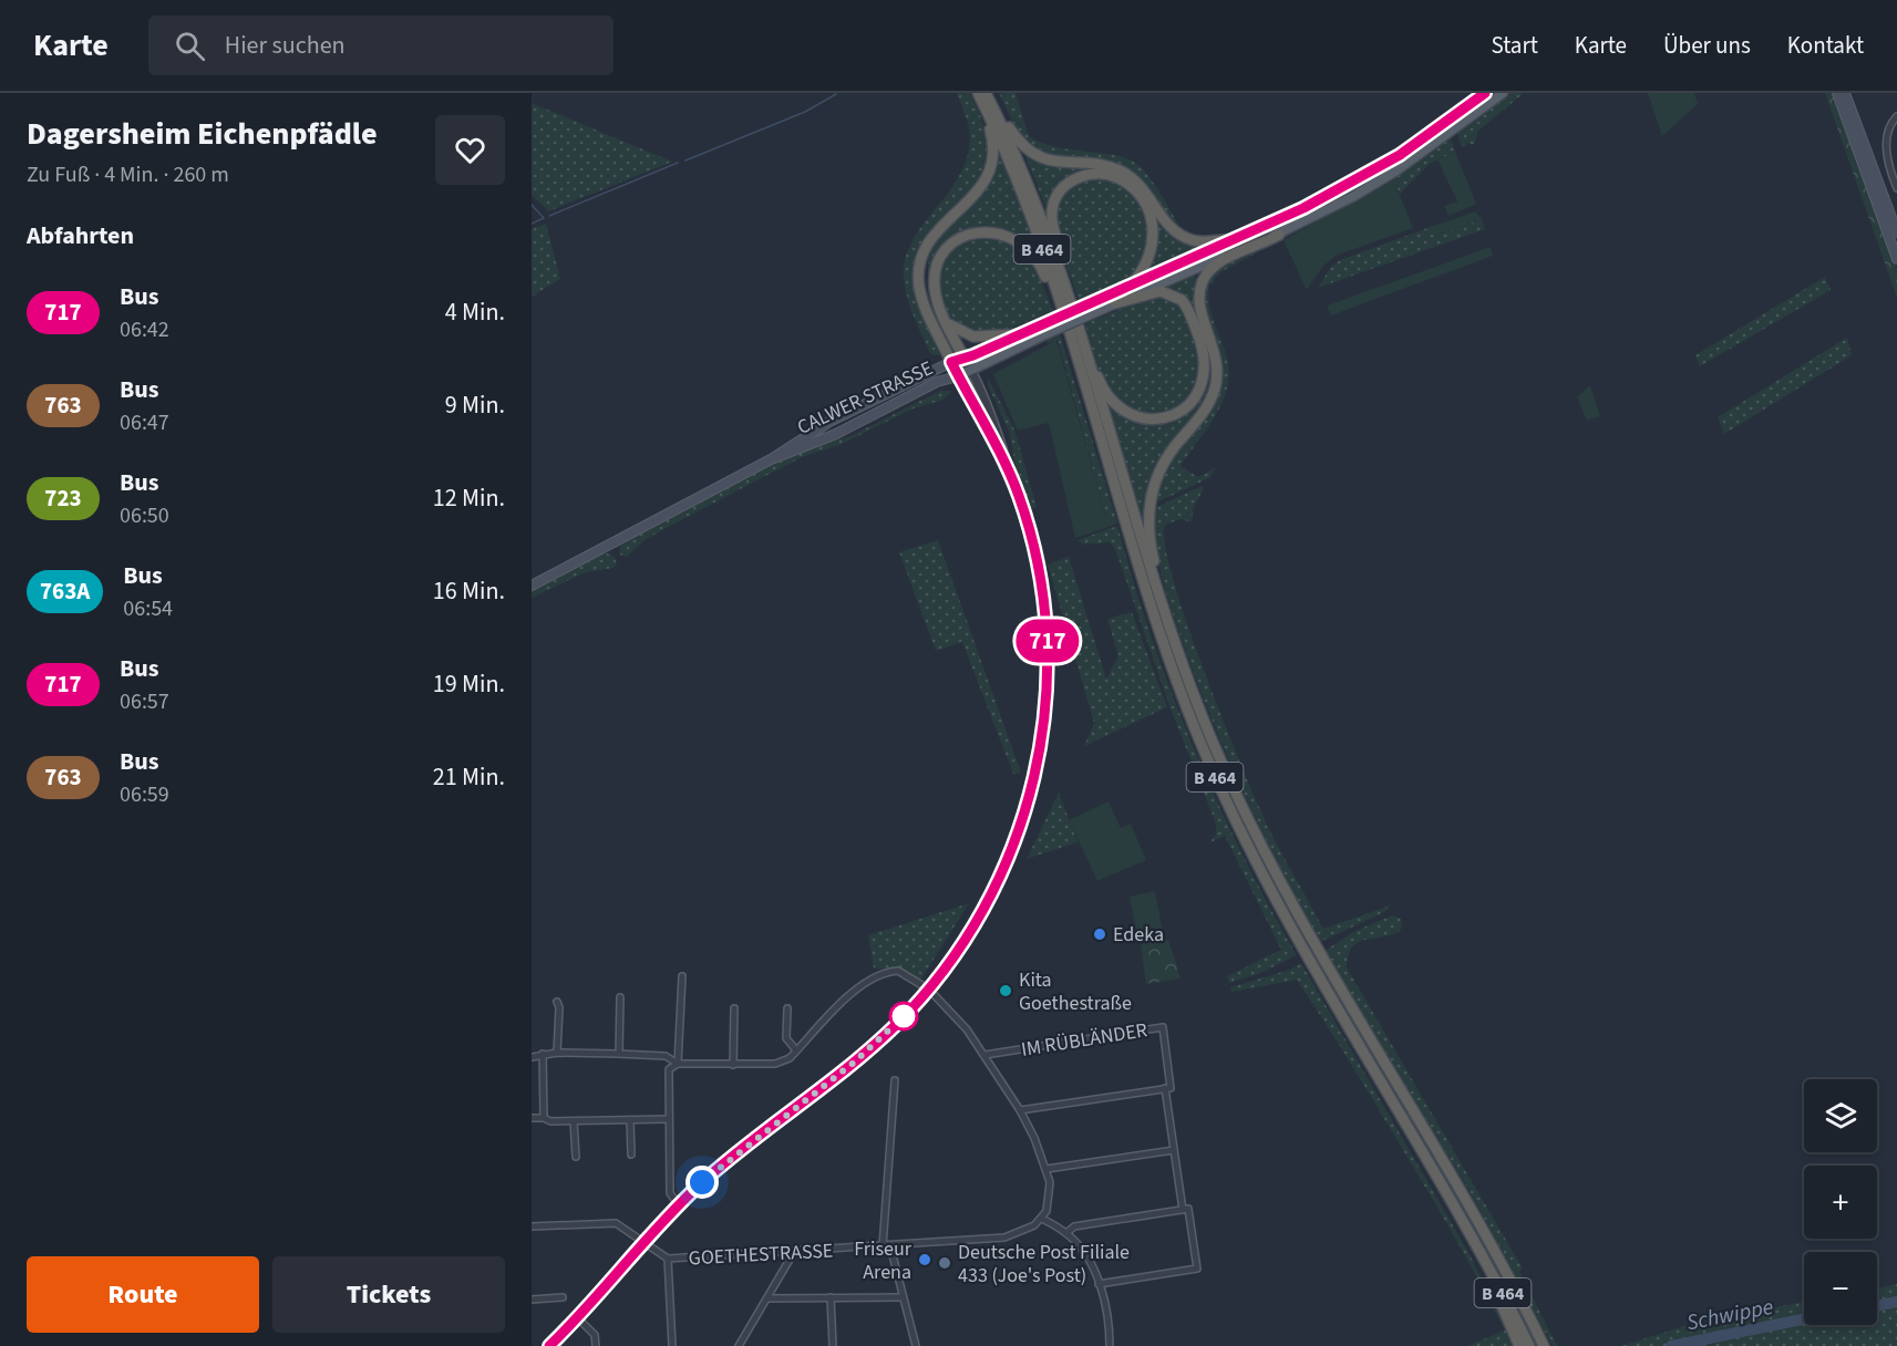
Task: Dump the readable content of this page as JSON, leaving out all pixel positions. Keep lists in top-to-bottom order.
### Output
{
  "streets": {
    "highway": ["B 464"],
    "main road": ["CALWER STRASSE"],
    "street": ["IM RÜBLÄNDER", "GOETHESTRASSE"]
  },
  "water": ["Schwippe"],
  "places": [
    "Edeka",
    "Kita Goethestraße",
    "Friseur Arena",
    "Deutsche Post Filiale 433 (Joe's Post)"
  ],
  "lines": ["bus line 717"],
  "page": {
    "header": "Karte",
    "search": "Hier suchen",
    "nav": [
      "Start",
      "Karte",
      "Über uns",
      "Kontakt"
    ],
    "heading": [
      ["Dagersheim Eichenpfädle", "Zu Fuß · 4 Min. · 260 m"],
      "Abfahrten"
    ],
    "on_map": "717",
    "list": [
      {
        "mark": "717",
        "name": "Bus",
        "note": "06:42",
        "value": "4 Min."
      },
      {
        "mark": "763",
        "name": "Bus",
        "note": "06:47",
        "value": "9 Min."
      },
      {
        "mark": "723",
        "name": "Bus",
        "note": "06:50",
        "value": "12 Min."
      },
      {
        "mark": "763A",
        "name": "Bus",
        "note": "06:54",
        "value": "16 Min."
      },
      {
        "mark": "717",
        "name": "Bus",
        "note": "06:57",
        "value": "19 Min."
      },
      {
        "mark": "763",
        "name": "Bus",
        "note": "06:59",
        "value": "21 Min."
      }
    ],
    "map_buttons": ["+", "−"],
    "buttons": ["Route", "Tickets"]
  }
}
